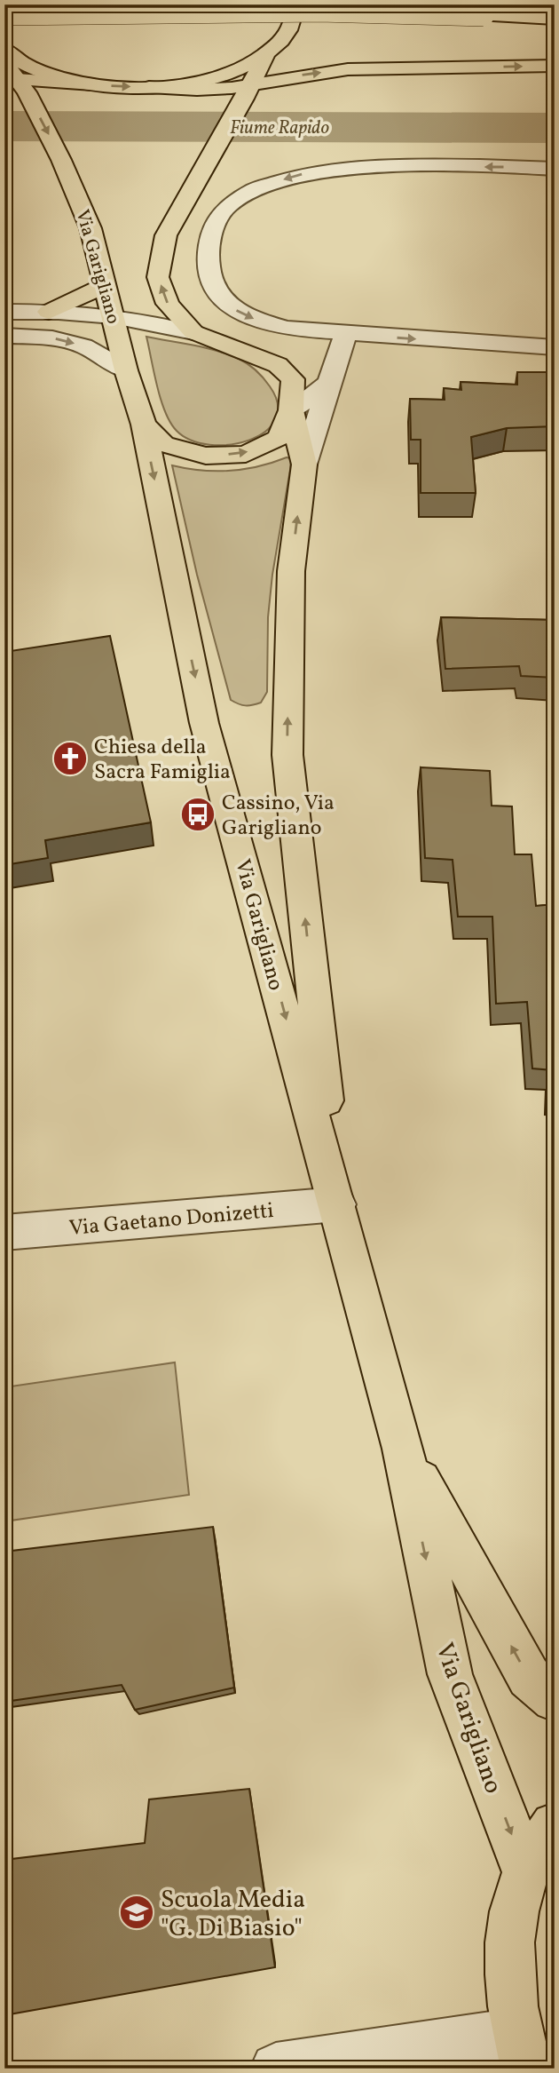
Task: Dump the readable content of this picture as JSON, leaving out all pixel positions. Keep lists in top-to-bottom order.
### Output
{
  "streets": {
    "main road": ["Via Garigliano"],
    "street": ["Via Gaetano Donizetti"]
  },
  "crossings": [
    ["Via Garigliano", "Via Gaetano Donizetti"]
  ],
  "water": ["Fiume Rapido"],
  "places": {
    "church": ["Chiesa della Sacra Famiglia"],
    "bus stop": ["Cassino, Via Garigliano"],
    "school or university": ["Scuola Media \"G. Di Biasio\""]
  }
}
